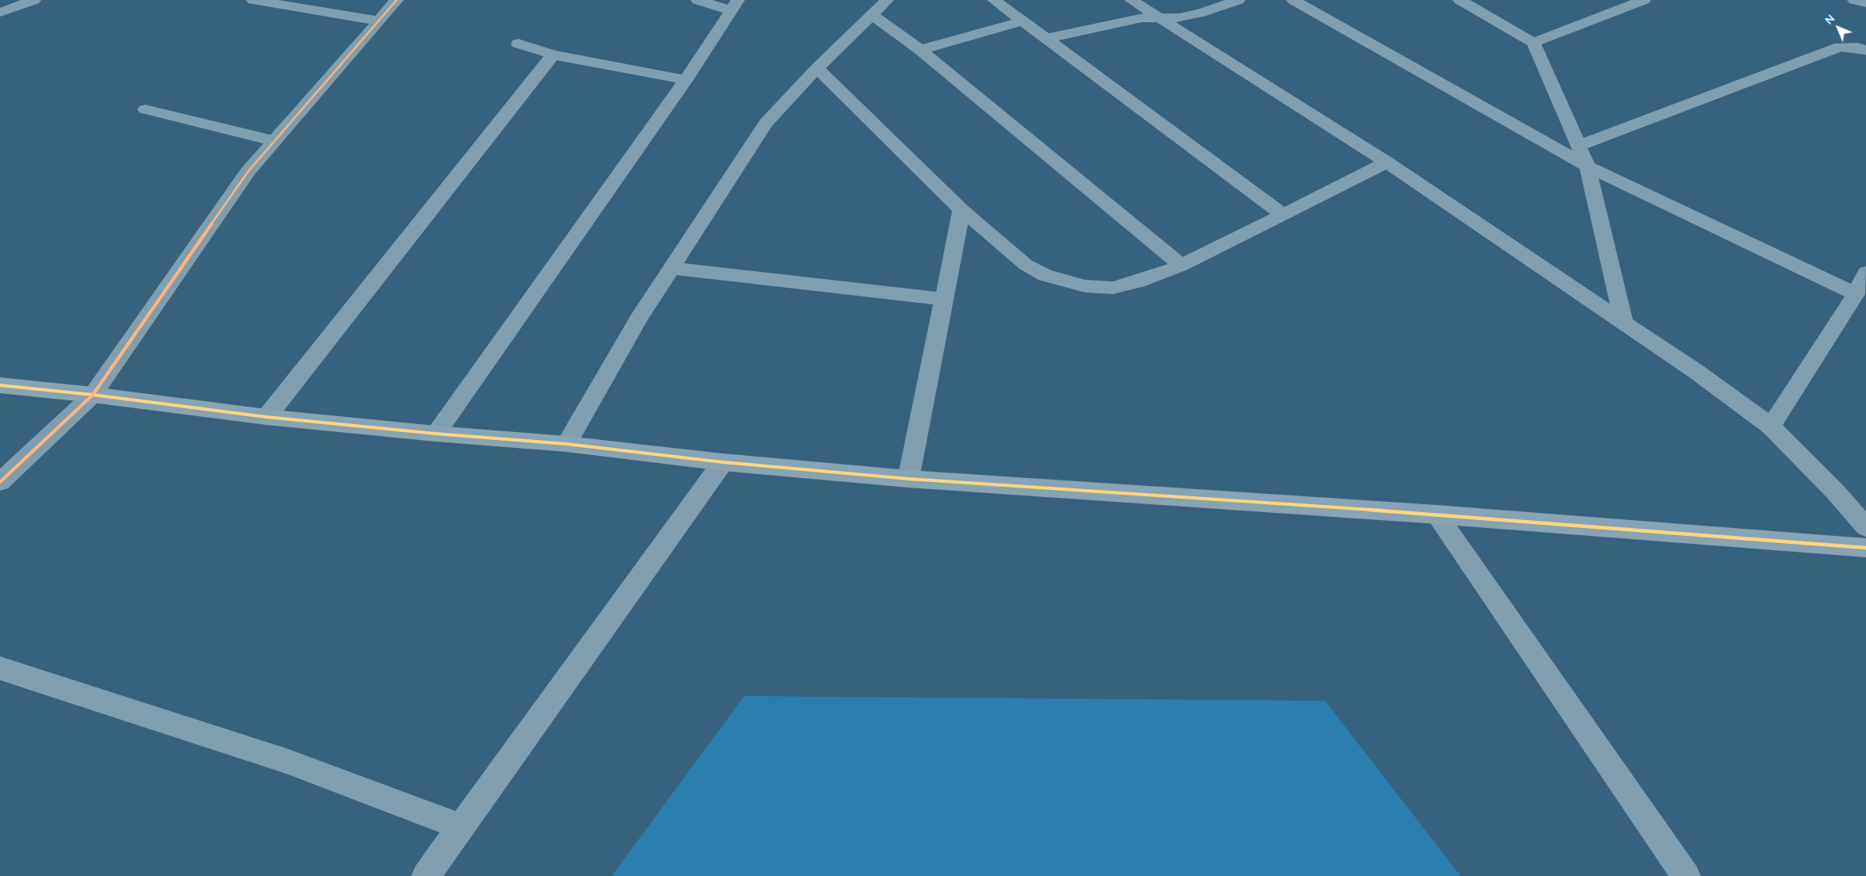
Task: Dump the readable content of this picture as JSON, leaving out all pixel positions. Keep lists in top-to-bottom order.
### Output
{
  "north": "top left"
}
